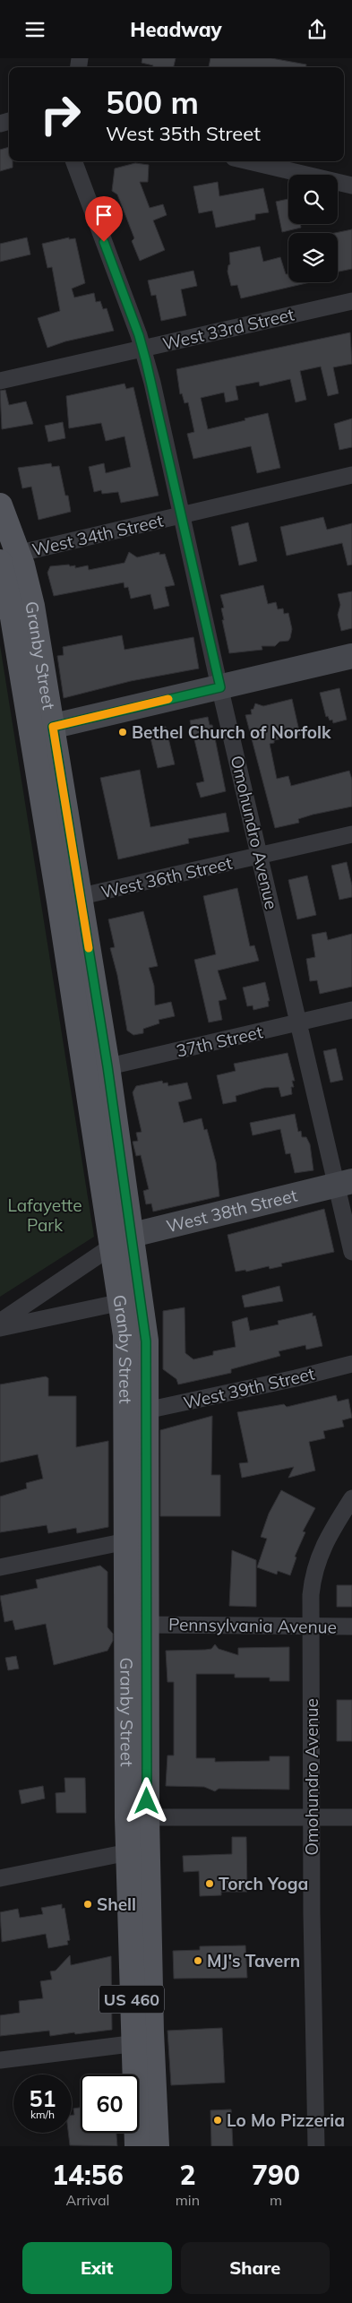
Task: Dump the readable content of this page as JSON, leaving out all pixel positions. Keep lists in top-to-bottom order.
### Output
{
  "streets": {
    "main road": ["Granby Street", "US 460"],
    "street": [
      "West 33rd Street",
      "West 34th Street",
      "Omohundro Avenue",
      "West 36th Street",
      "37th Street",
      "West 38th Street",
      "West 39th Street",
      "Pennsylvania Avenue"
    ]
  },
  "crossings": [
    ["West 33rd Street", "Omohundro Avenue"],
    ["West 34th Street", "Granby Street"],
    ["West 34th Street", "Omohundro Avenue"],
    ["Granby Street", "West 36th Street"],
    ["Granby Street", "37th Street"],
    ["Granby Street", "West 38th Street"],
    ["Granby Street", "West 39th Street"],
    ["Granby Street", "Pennsylvania Avenue"],
    ["Omohundro Avenue", "West 36th Street"],
    ["Omohundro Avenue", "37th Street"],
    ["Omohundro Avenue", "West 38th Street"],
    ["Omohundro Avenue", "Pennsylvania Avenue"]
  ],
  "parks": ["Lafayette Park"],
  "places": [
    "Bethel Church of Norfolk",
    "Torch Yoga",
    "Shell",
    "MJ's Tavern",
    "Lo Mo Pizzeria"
  ],
  "page": {
    "header": "Headway",
    "turn": ["500 m", "West 35th Street"],
    "speed": "51 km/h",
    "limit": "60",
    "eta": [
      "14:56",
      "Arrival",
      "2",
      "min",
      "790",
      "m"
    ],
    "buttons": ["Exit", "Share"]
  }
}
